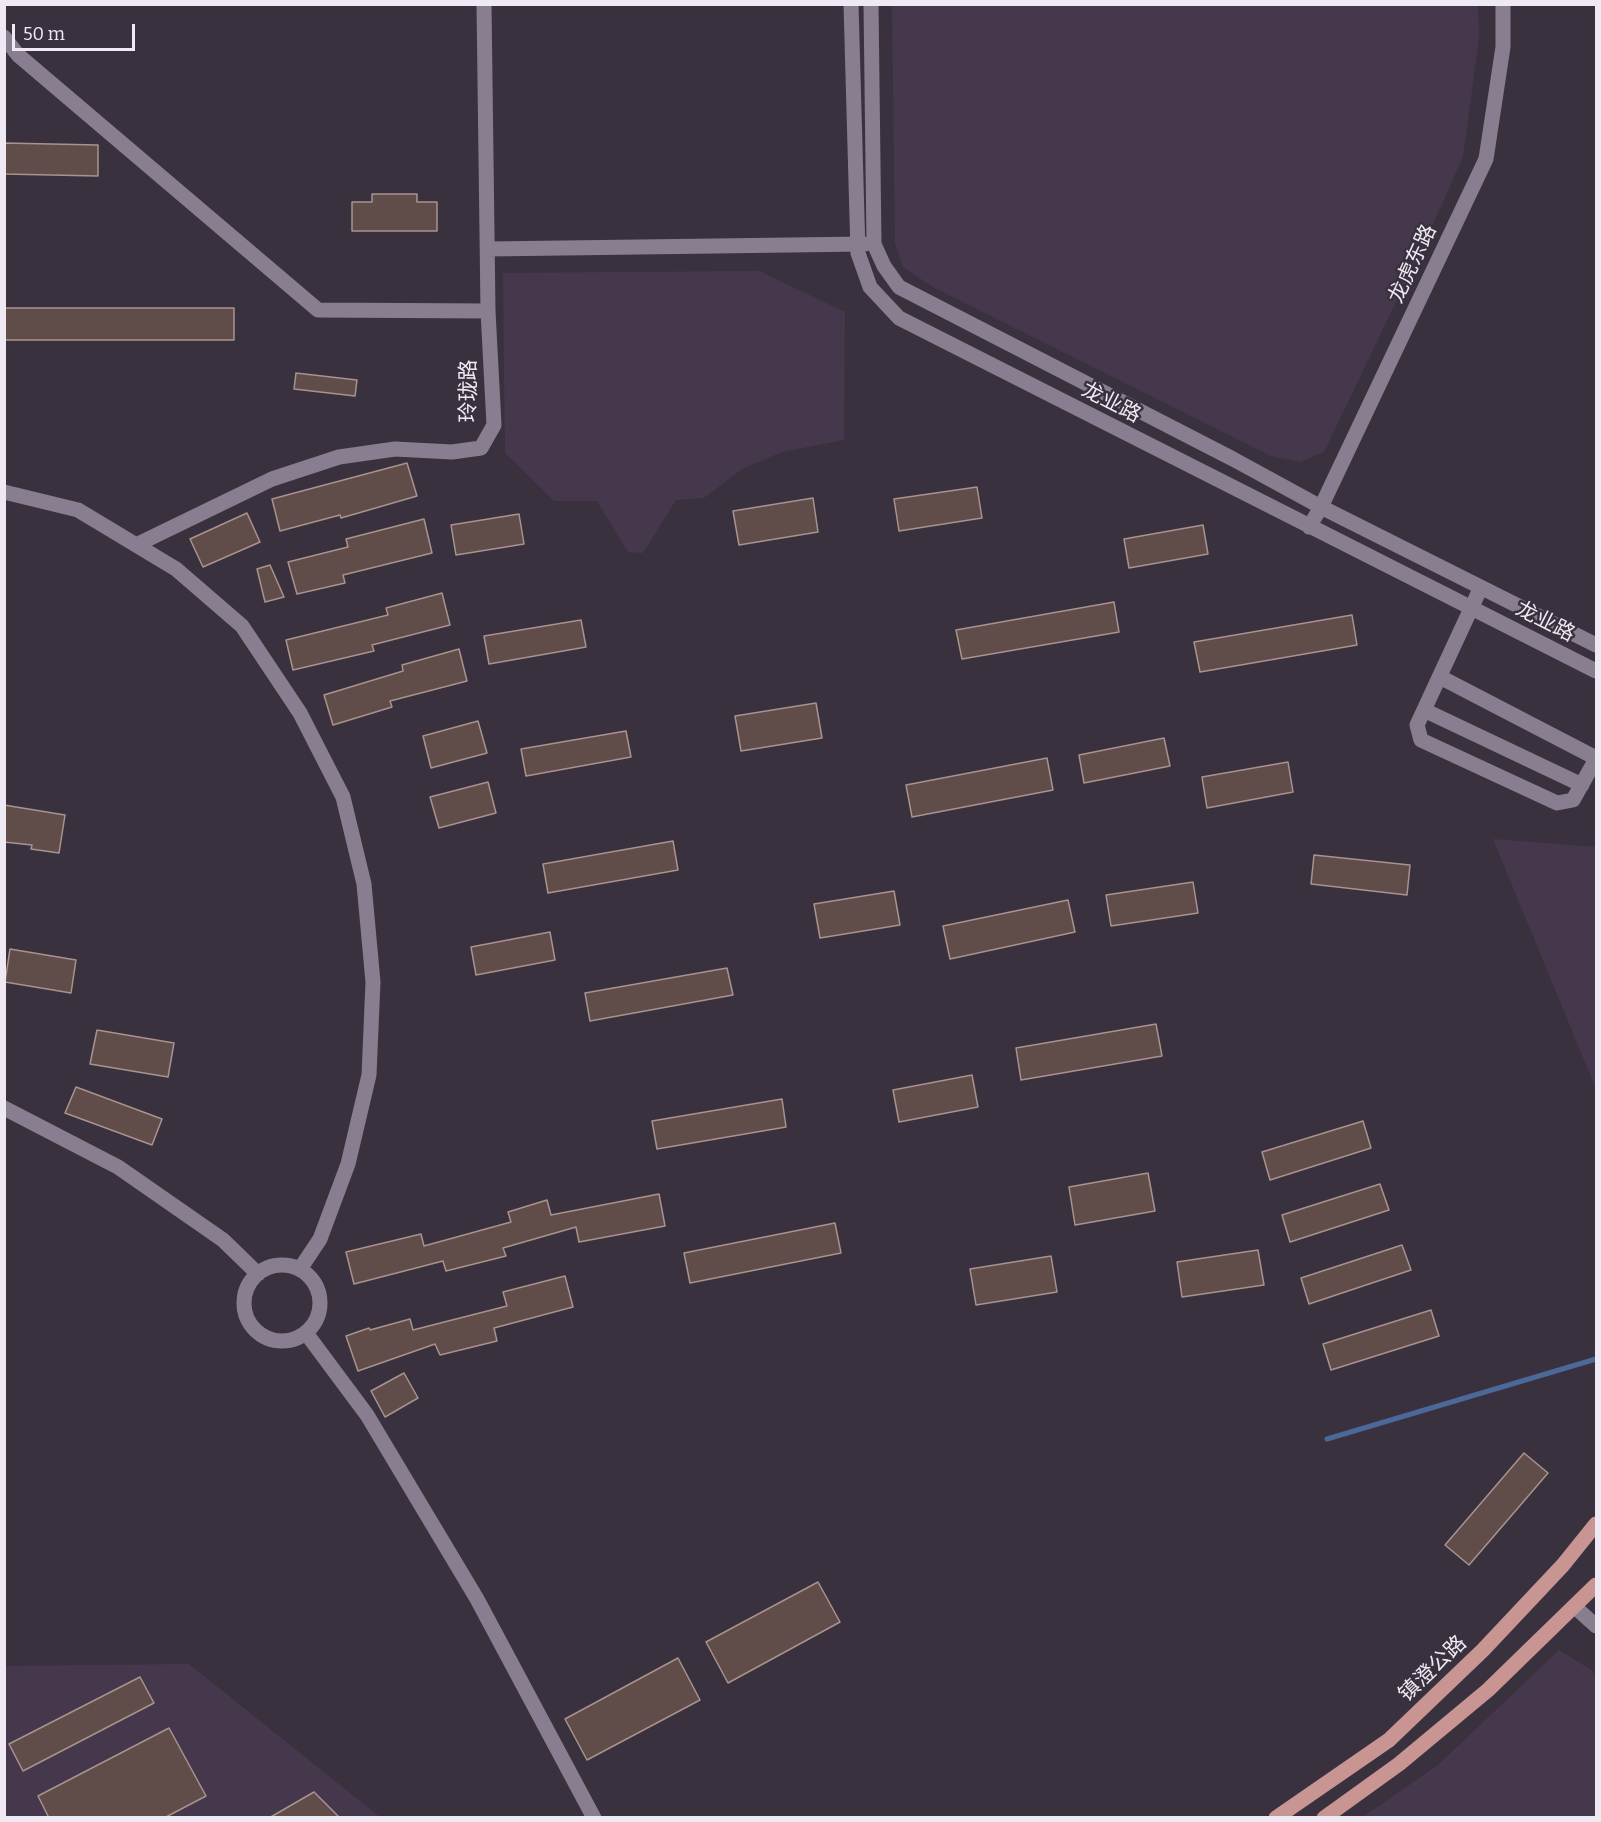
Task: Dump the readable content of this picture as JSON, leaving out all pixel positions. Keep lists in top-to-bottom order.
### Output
{
  "streets": {
    "main road": ["镇澄公路"],
    "street": ["龙虎东路", "玲珑路", "龙业路"]
  },
  "crossings": [
    ["龙虎东路", "龙业路"]
  ],
  "scale_bar": "50 m"
}
